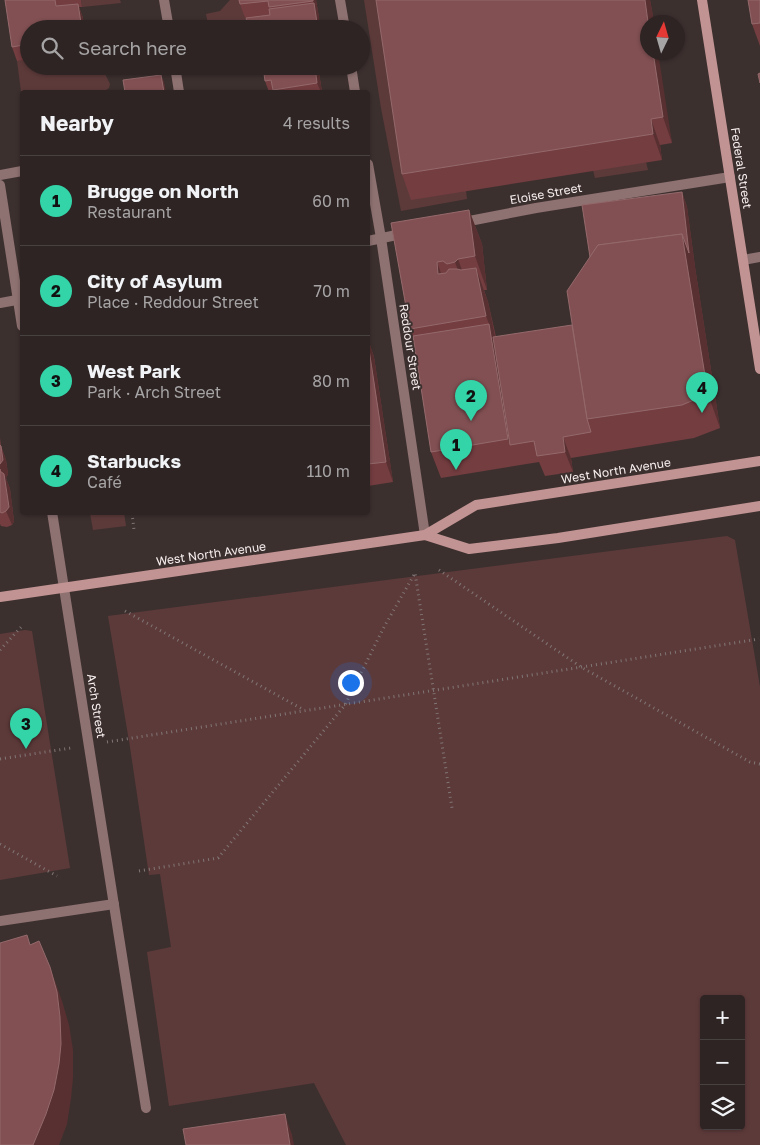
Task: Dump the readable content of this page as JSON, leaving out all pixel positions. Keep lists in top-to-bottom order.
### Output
{
  "streets": {
    "main road": ["Federal Street", "West North Avenue"],
    "street": ["Eloise Street", "Reddour Street", "Arch Street"]
  },
  "crossings": [
    ["Federal Street", "Eloise Street"],
    ["Reddour Street", "West North Avenue"],
    ["West North Avenue", "Arch Street"]
  ],
  "north": "top",
  "page": {
    "search": "Search here",
    "heading": ["Nearby", "4 results"],
    "list": [
      {
        "mark": "1",
        "name": "Brugge on North",
        "note": "Restaurant",
        "value": "60 m"
      },
      {
        "mark": "2",
        "name": "City of Asylum",
        "note": "Place · Reddour Street",
        "value": "70 m"
      },
      {
        "mark": "3",
        "name": "West Park",
        "note": "Park · Arch Street",
        "value": "80 m"
      },
      {
        "mark": "4",
        "name": "Starbucks",
        "note": "Café",
        "value": "110 m"
      }
    ],
    "pins": [
      "4",
      "2",
      "1",
      "3"
    ],
    "map_buttons": ["+", "−"]
  }
}
